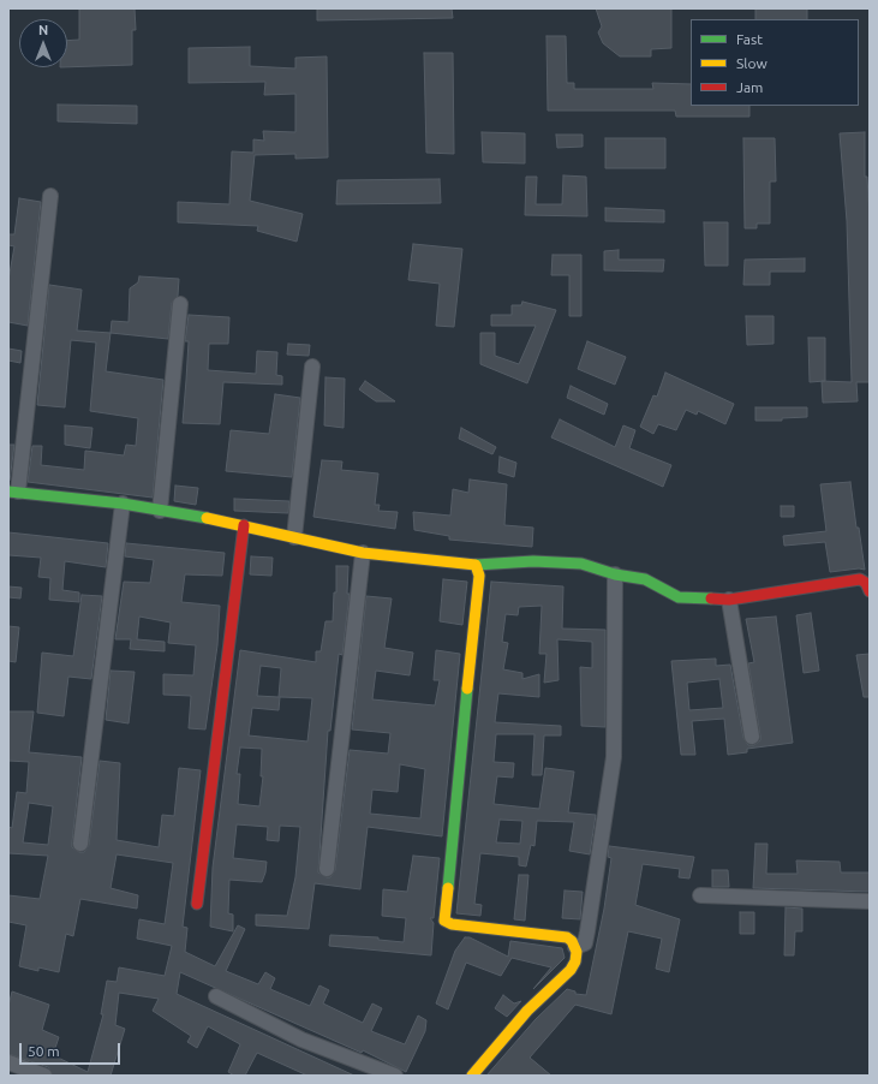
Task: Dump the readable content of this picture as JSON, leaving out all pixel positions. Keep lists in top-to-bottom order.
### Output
{
  "legend": ["Fast", "Slow", "Jam"],
  "scale_bar": "50 m",
  "north": "top"
}
